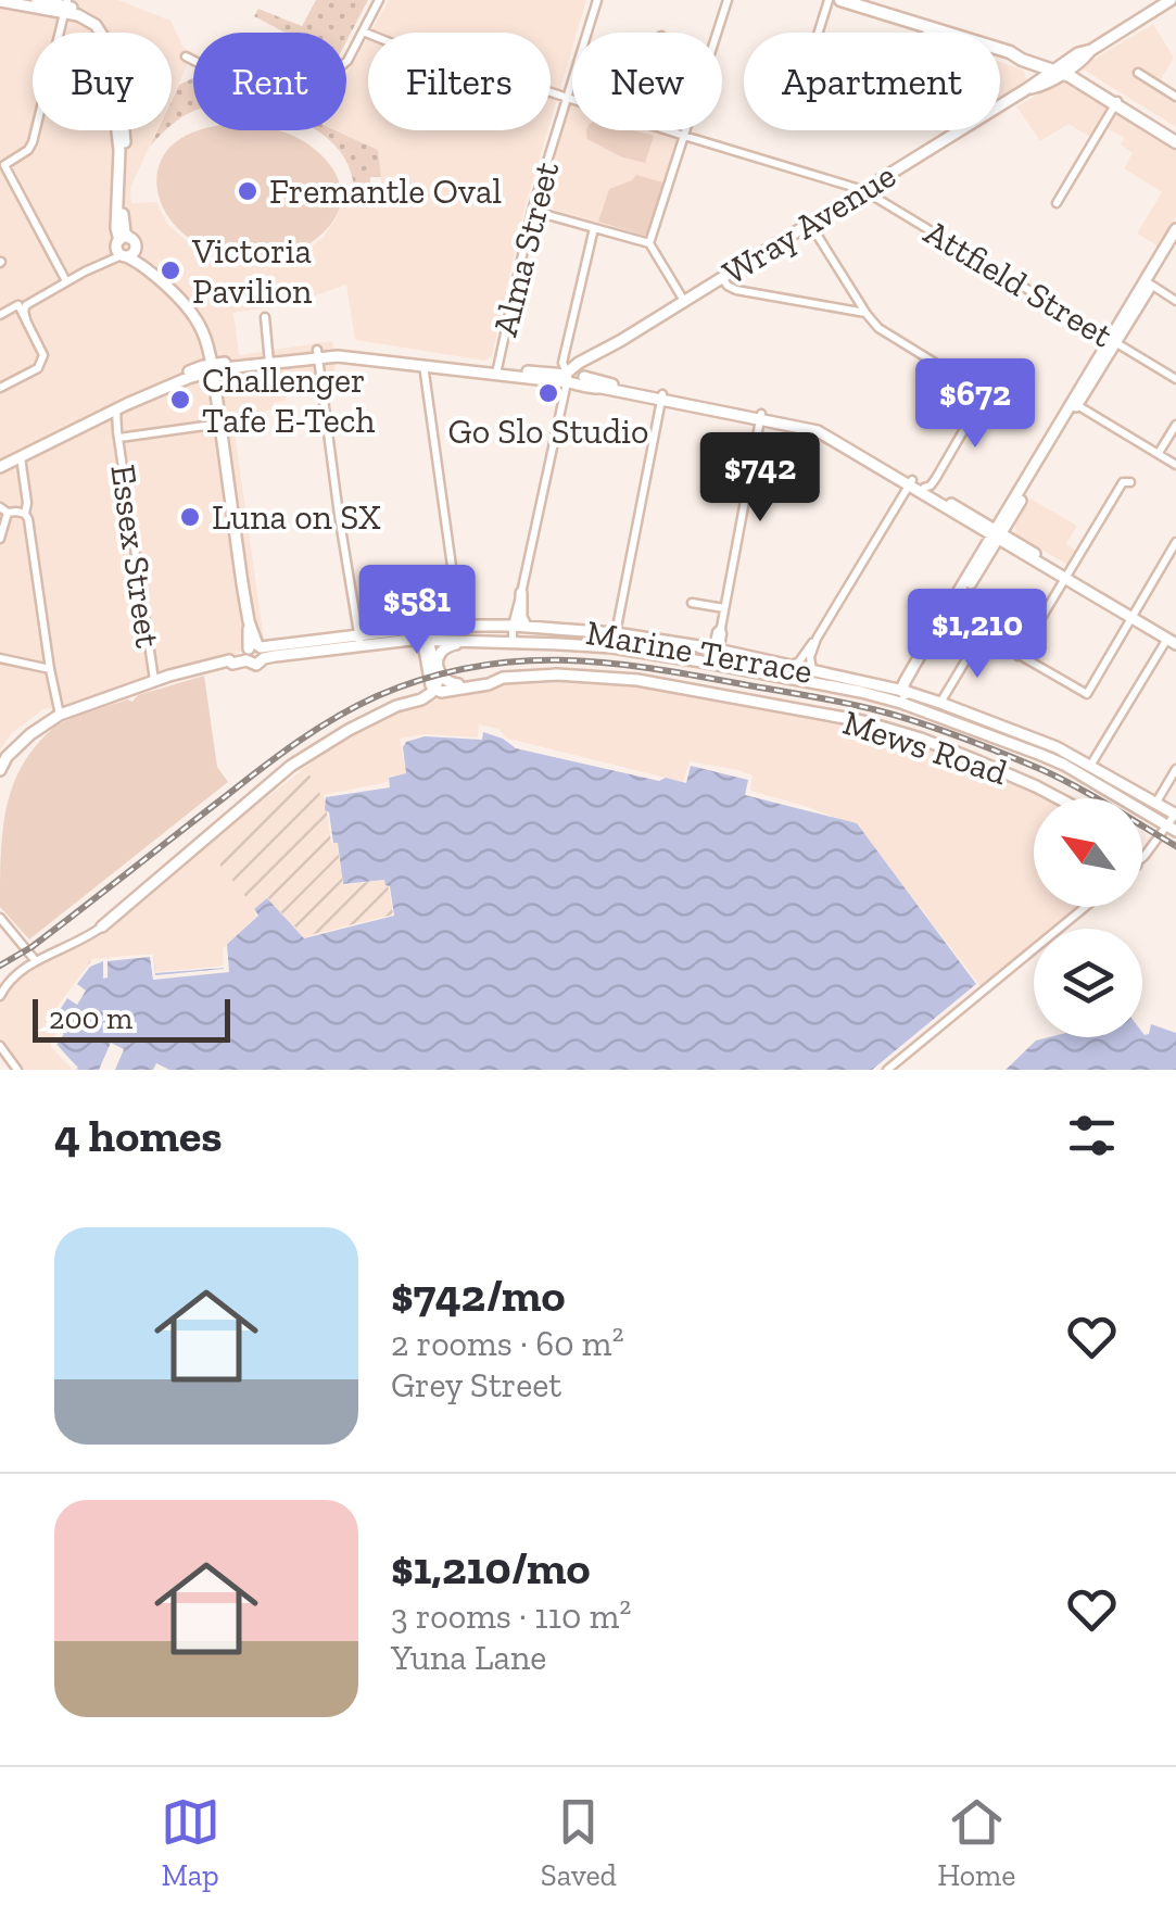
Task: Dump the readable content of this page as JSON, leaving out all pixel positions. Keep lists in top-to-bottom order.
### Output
{
  "streets": {
    "street": [
      "Wray Avenue",
      "Alma Street",
      "Attfield Street",
      "Essex Street",
      "Marine Terrace",
      "Mews Road"
    ]
  },
  "crossings": [
    ["Wray Avenue", "Attfield Street"],
    ["Alma Street", "Attfield Street"],
    ["Essex Street", "Marine Terrace"]
  ],
  "places": [
    "Fremantle Oval",
    "Victoria Pavilion",
    "Go Slo Studio",
    "Challenger Tafe E-Tech",
    "Luna on SX"
  ],
  "scale_bar": "200 m",
  "north": "top left",
  "page": {
    "chip": [
      "Buy",
      "Rent",
      "Filters",
      "New",
      "Apartment"
    ],
    "price": [
      "$672",
      "$742",
      "$581",
      "$1,210"
    ],
    "scale": "200 m",
    "heading": "4 homes",
    "list": [
      {
        "name": "$742/mo",
        "note": "2 rooms · 60 m² · Grey Street"
      },
      {
        "name": "$1,210/mo",
        "note": "3 rooms · 110 m² · Yuna Lane"
      }
    ],
    "tabs": ["Map", "Saved", "Home"]
  }
}
